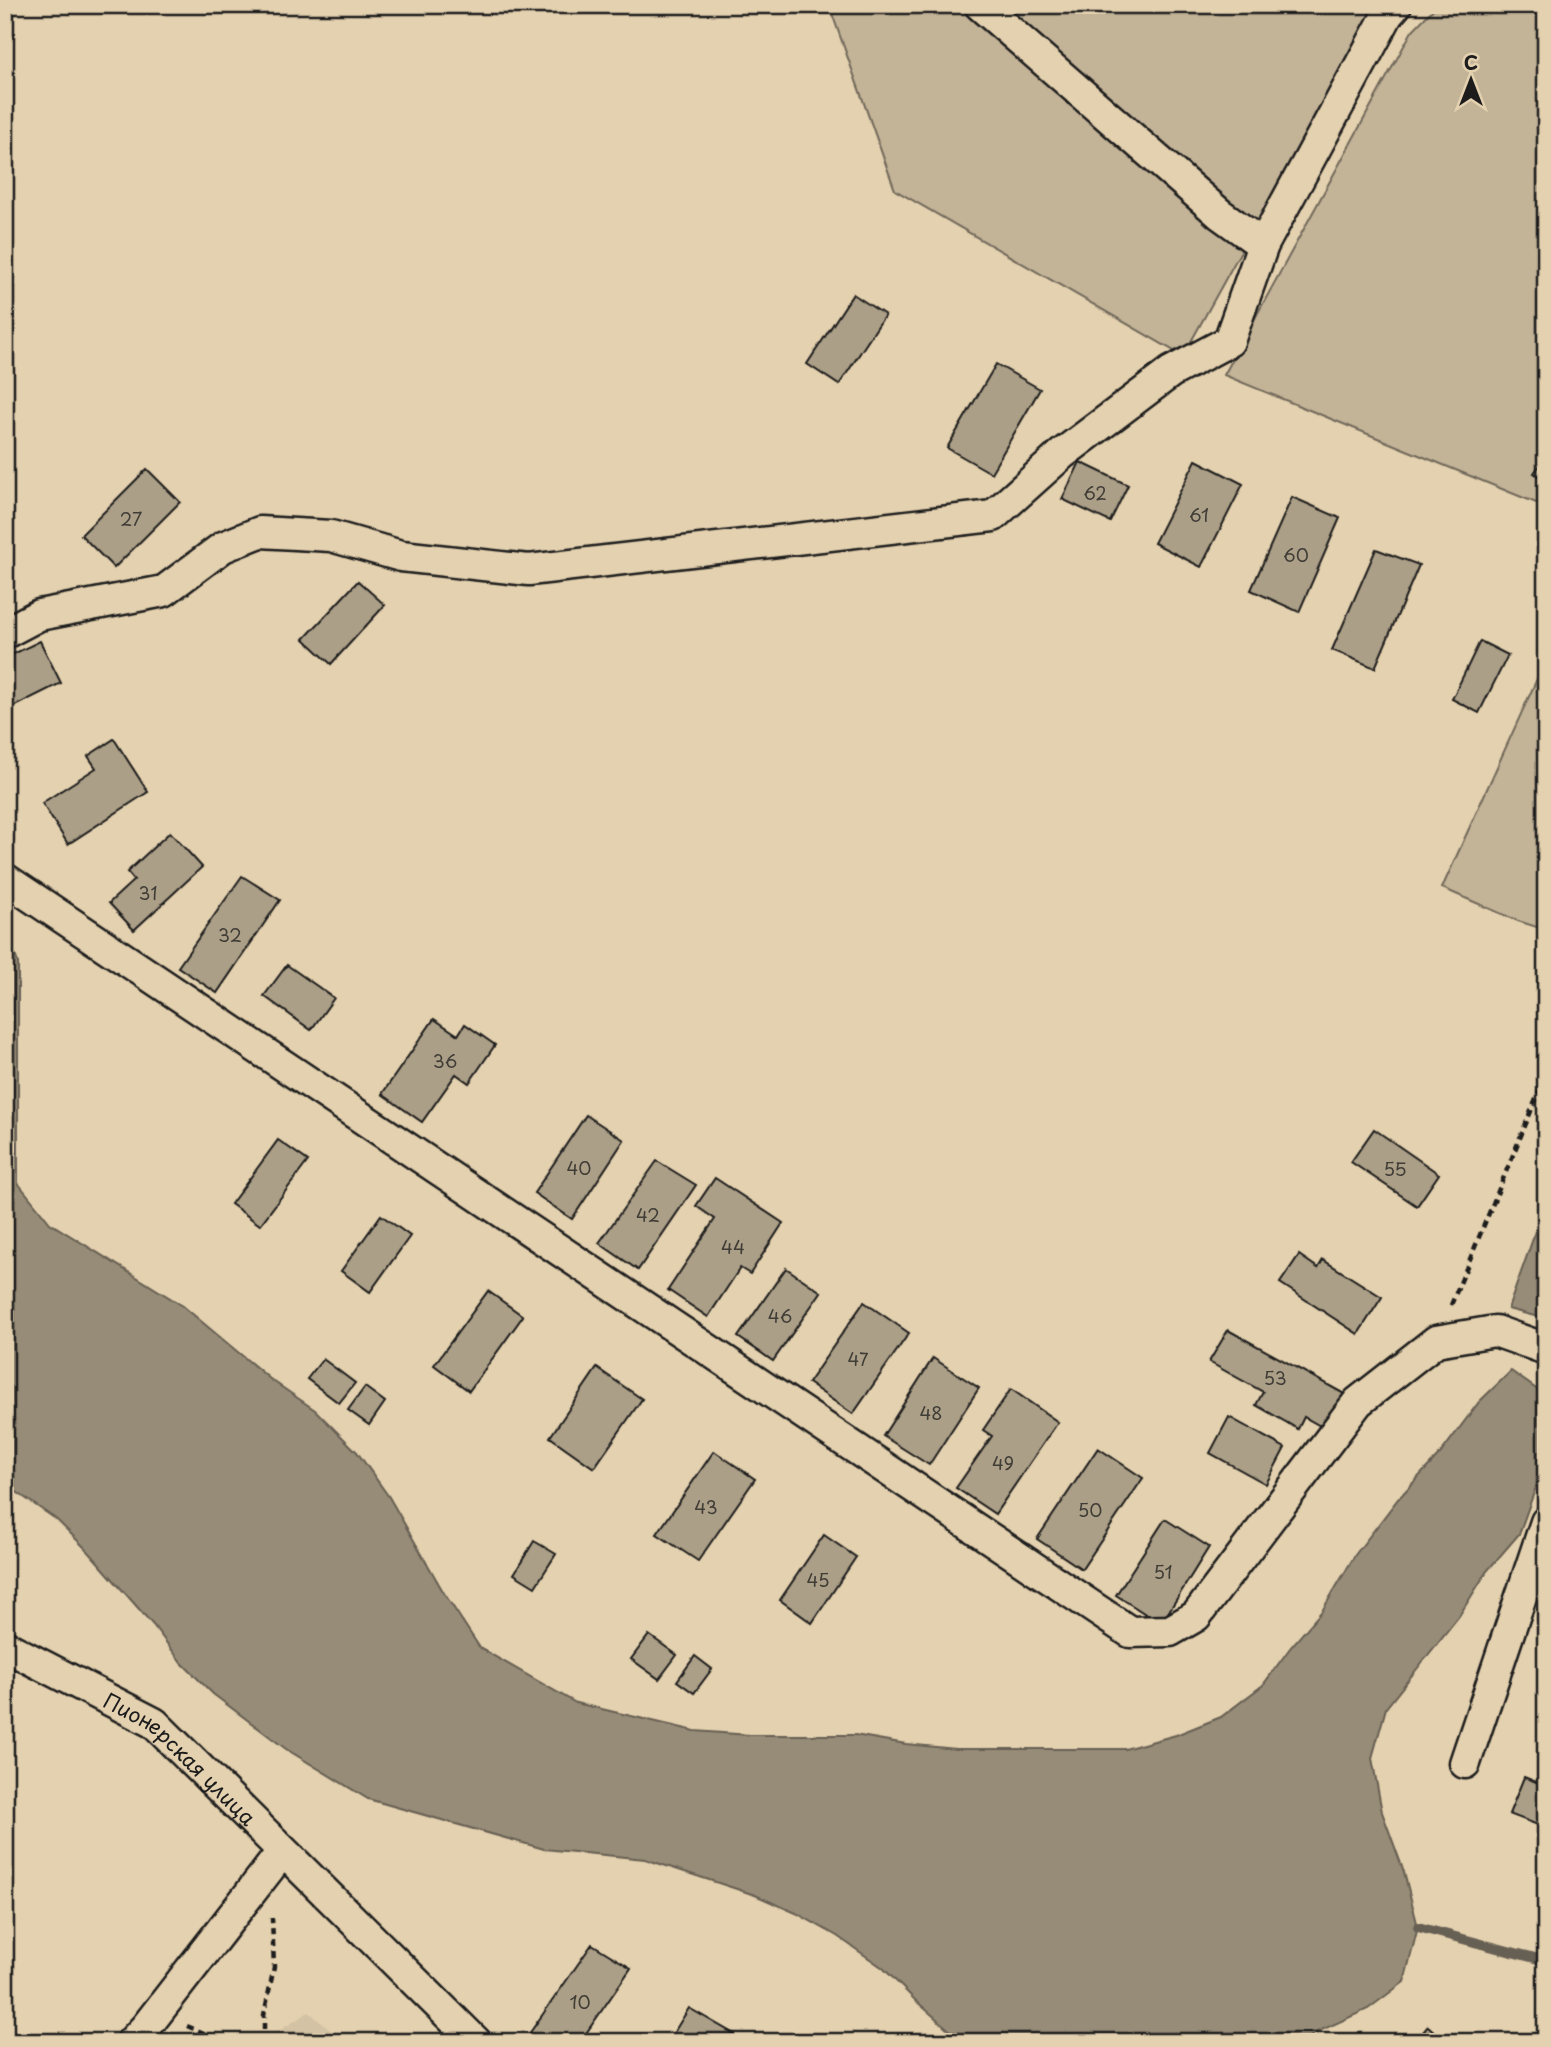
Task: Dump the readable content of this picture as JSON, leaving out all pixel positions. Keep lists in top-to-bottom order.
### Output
{
  "streets": {
    "street": ["Пионерская улица"]
  },
  "house_numbers": [
    "62",
    "61",
    "27",
    "60",
    "31",
    "32",
    "36",
    "40",
    "55",
    "42",
    "44",
    "46",
    "47",
    "53",
    "48",
    "49",
    "43",
    "50",
    "51",
    "45",
    "10"
  ],
  "north": "top"
}
